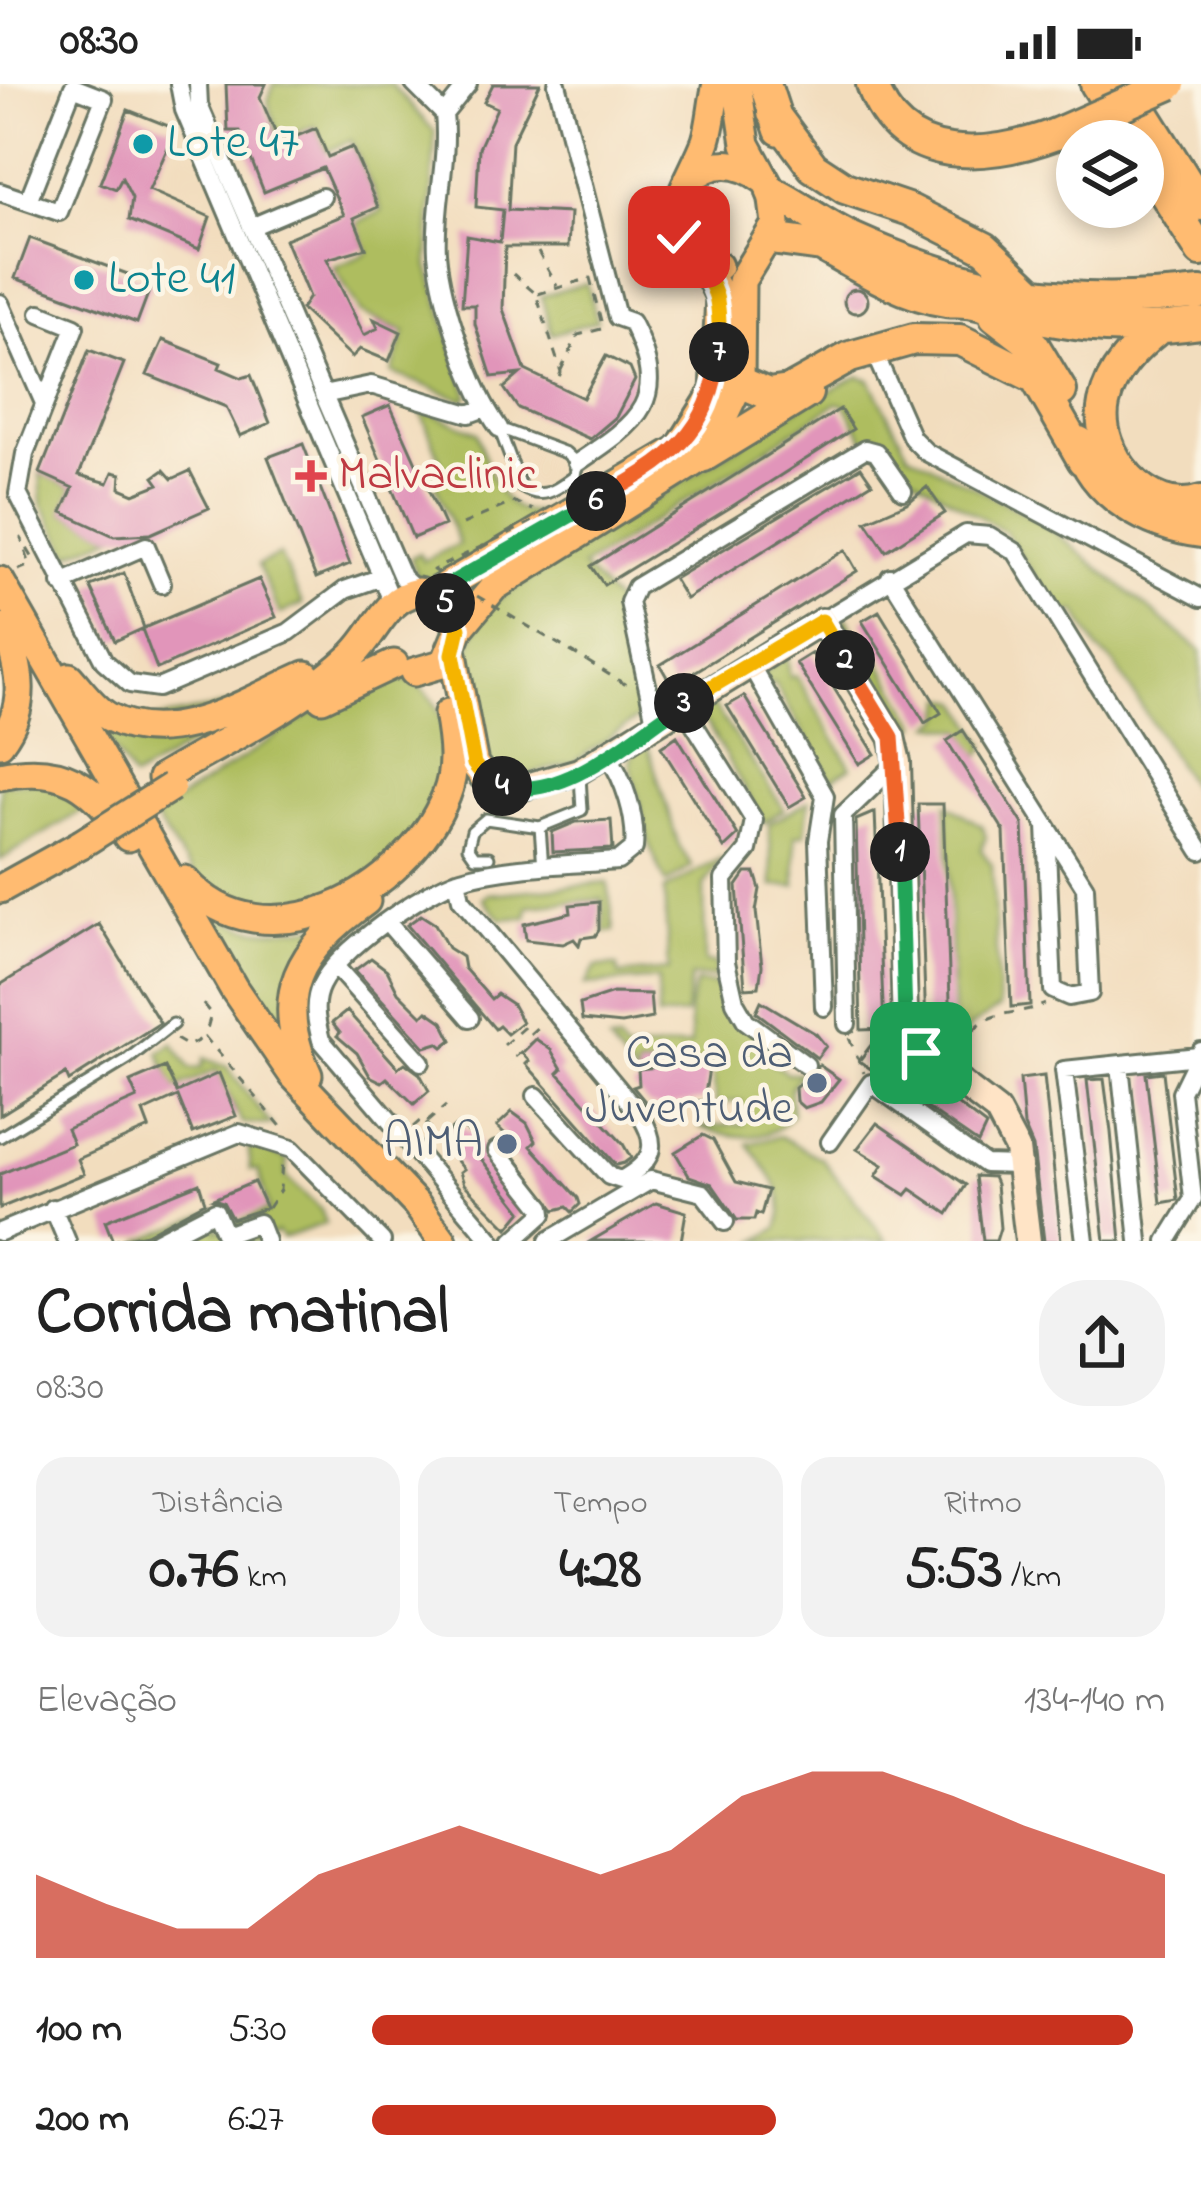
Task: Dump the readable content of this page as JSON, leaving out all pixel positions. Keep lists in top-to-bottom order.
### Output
{
  "places": {
    "other": [
      "Lote 47",
      "Lote 41",
      "Casa da Juventude",
      "AIMA"
    ],
    "health": ["Malvaclinic"]
  },
  "page": {
    "status": "08:30",
    "pins": [
      "7",
      "6",
      "5",
      "2",
      "3",
      "4",
      "1"
    ],
    "heading": ["Corrida matinal", "08:30"],
    "stats": [
      ["Distância", "0.76 km"],
      ["Tempo", "4:28"],
      ["Ritmo", "5:53 /km"]
    ],
    "chart": ["Elevação", "134–140 m"],
    "list": [
      {
        "name": "100 m",
        "note": "5:30"
      },
      {
        "name": "200 m",
        "note": "6:27"
      }
    ]
  }
}
